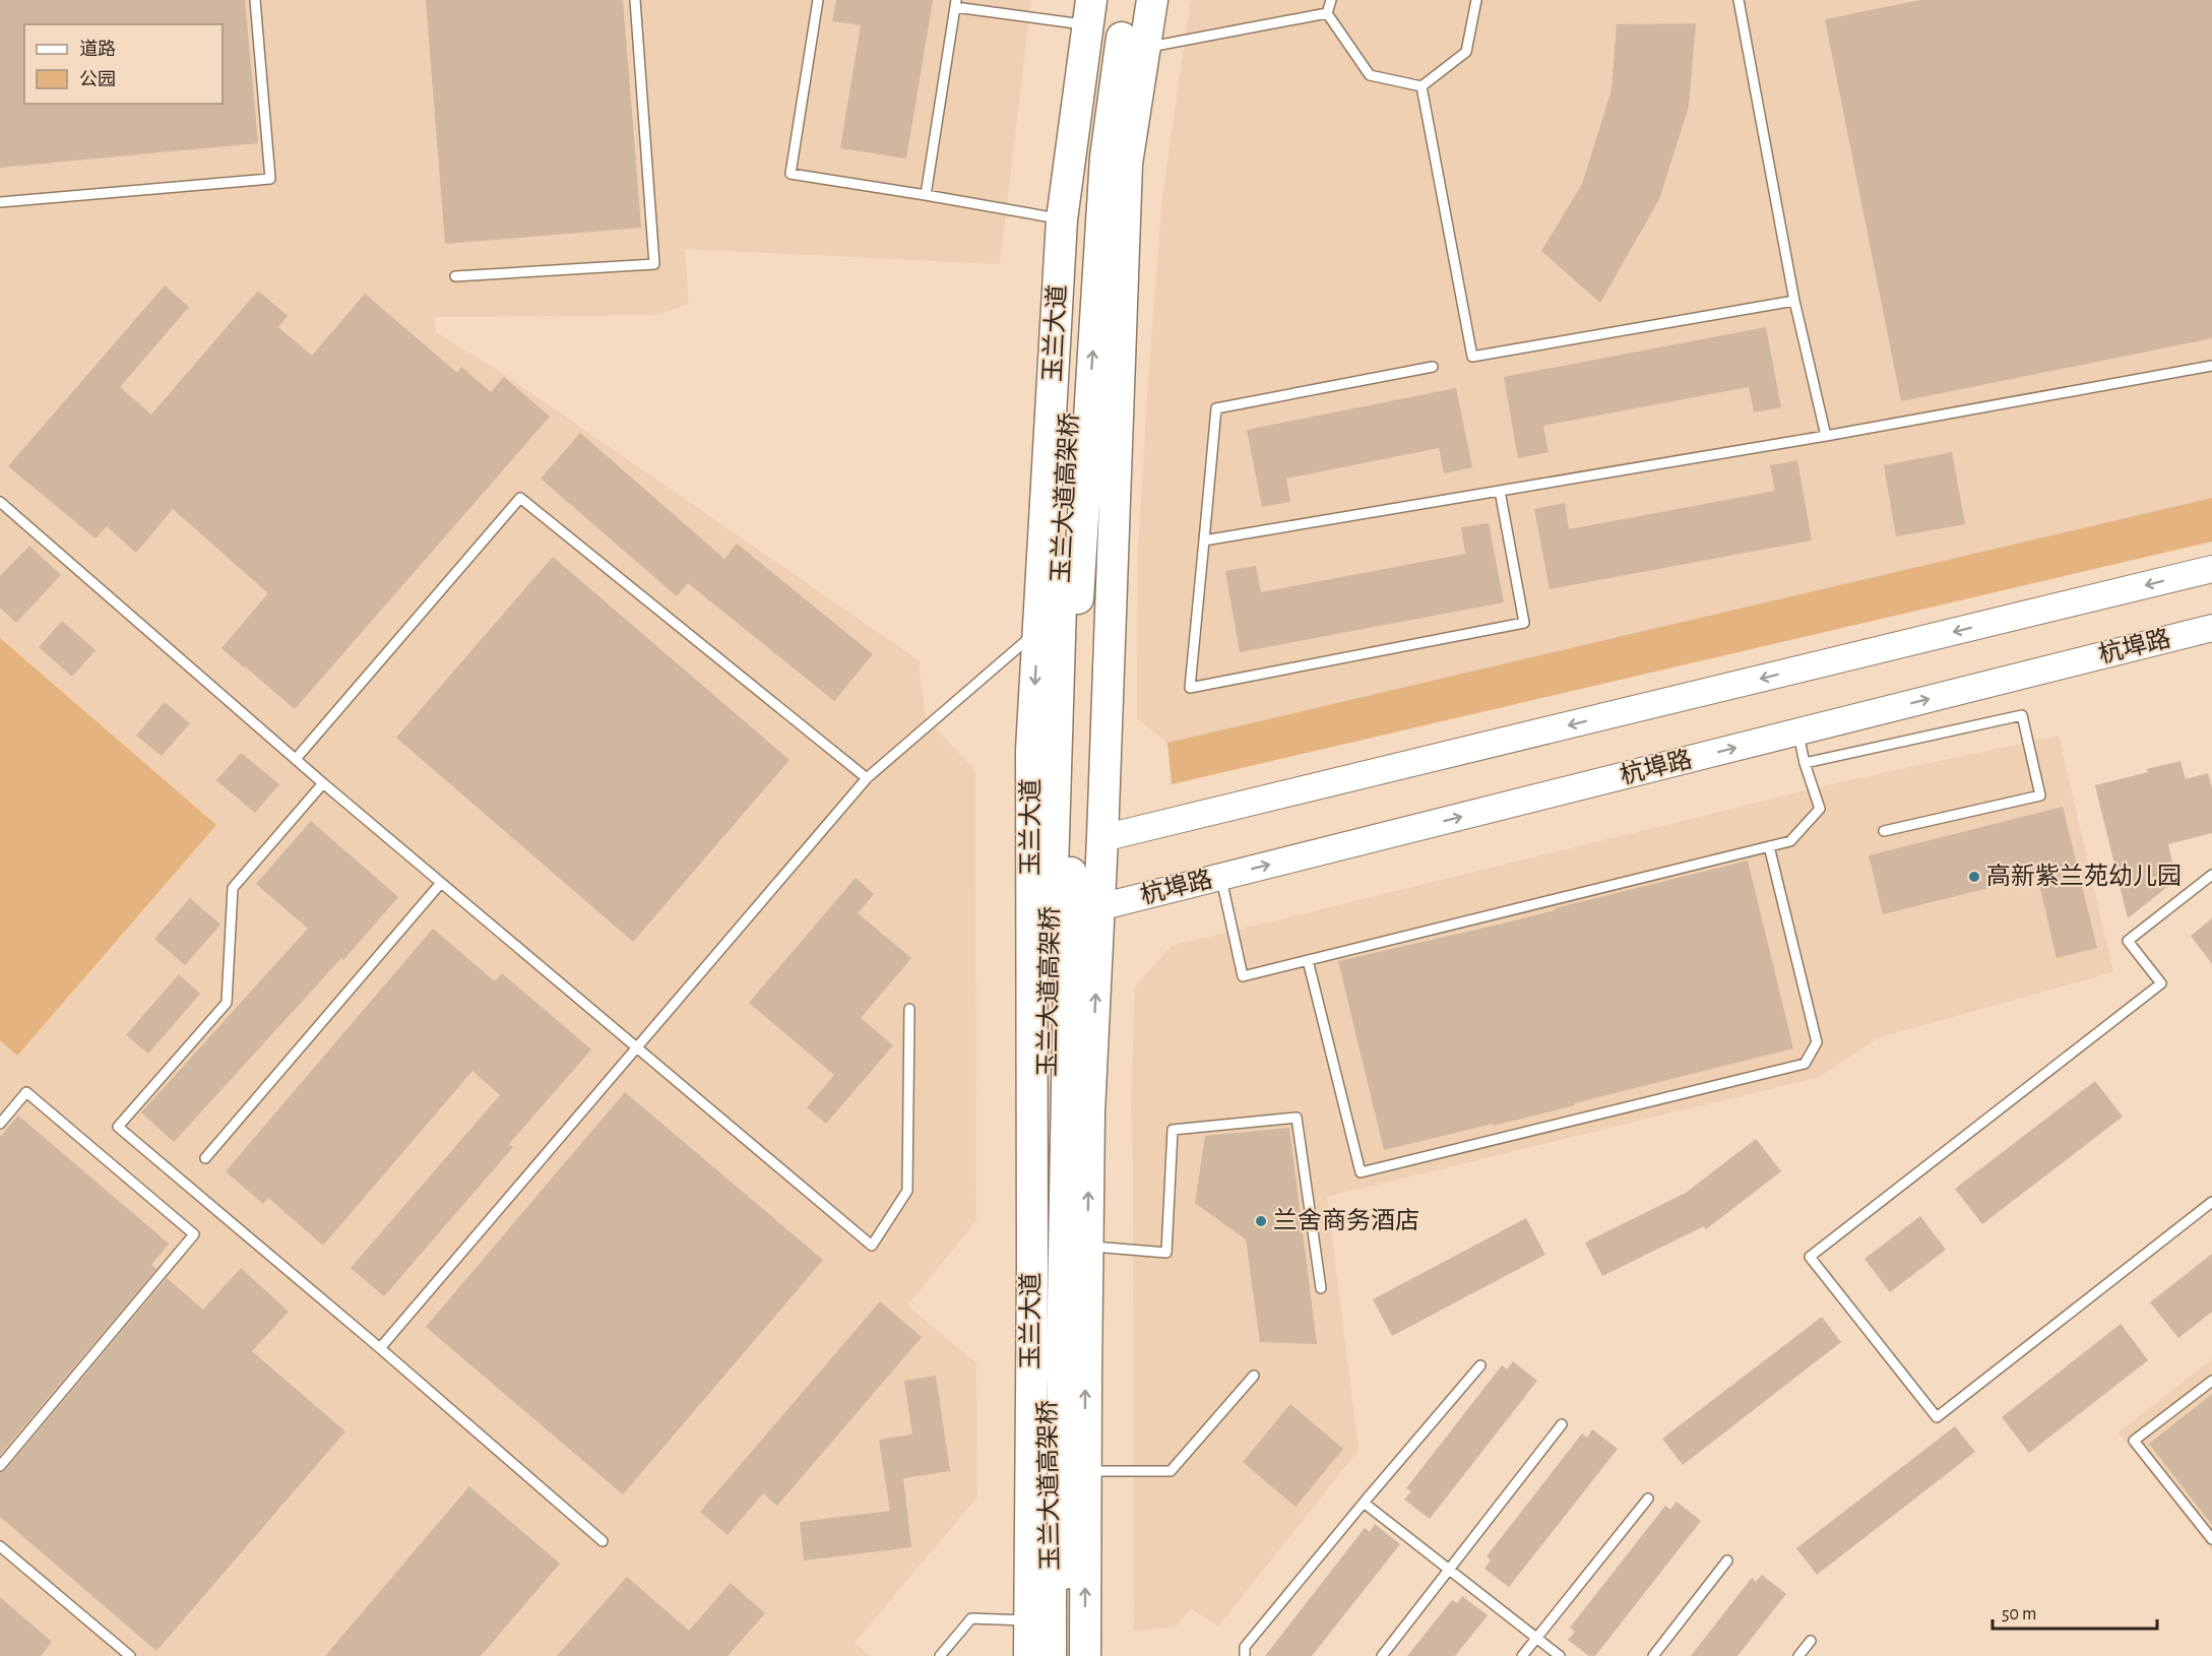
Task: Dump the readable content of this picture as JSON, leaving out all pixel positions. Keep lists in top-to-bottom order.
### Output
{
  "streets": {
    "main road": ["玉兰大道", "玉兰大道高架桥", "杭埠路"]
  },
  "crossings": [
    ["玉兰大道", "玉兰大道高架桥"],
    ["玉兰大道", "杭埠路"]
  ],
  "places": ["高新紫兰苑幼儿园", "兰舍商务酒店"],
  "legend": ["道路", "公园"],
  "scale_bar": "50 m"
}
